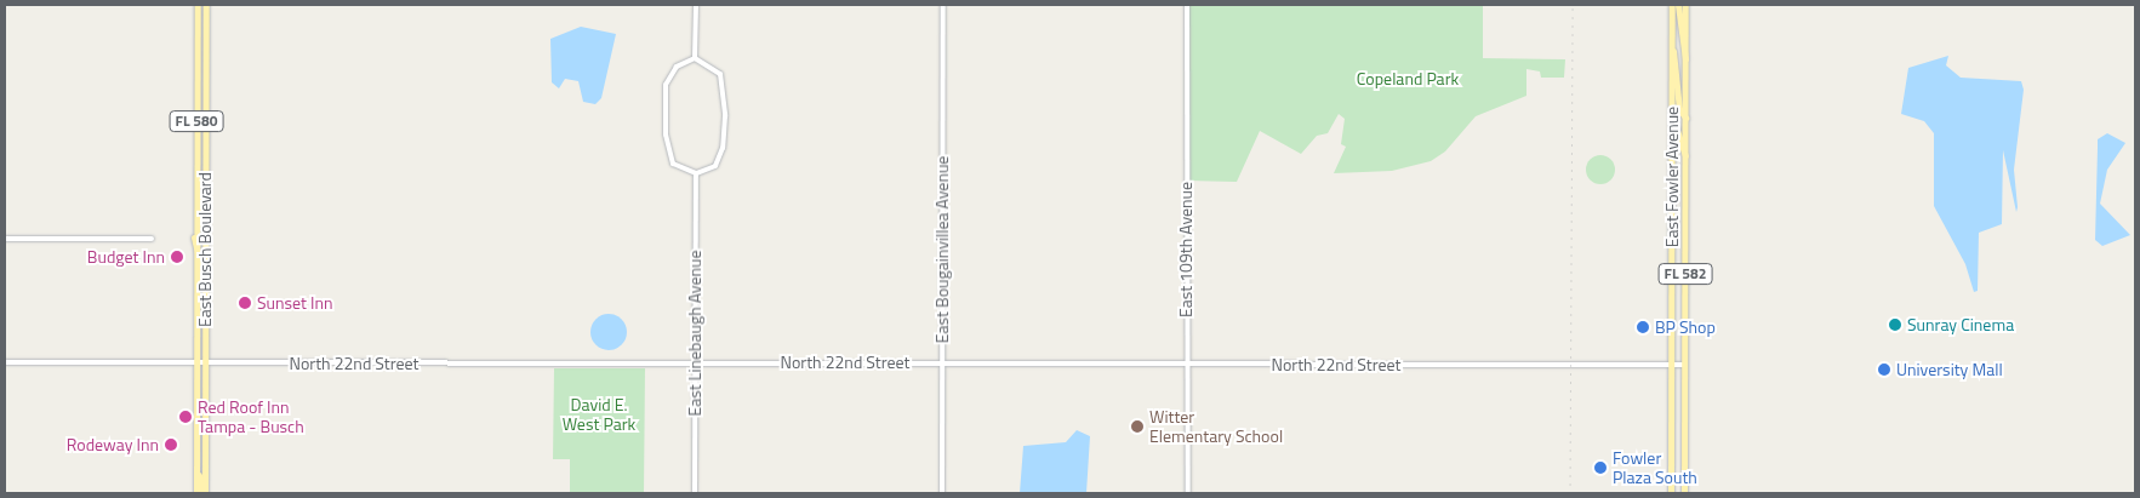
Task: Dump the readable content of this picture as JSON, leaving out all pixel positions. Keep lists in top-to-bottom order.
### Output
{
  "streets": {
    "main road": [
      "FL 580",
      "East Fowler Avenue",
      "East Busch Boulevard",
      "FL 582"
    ],
    "street": [
      "East Bougainvillea Avenue",
      "East 109th Avenue",
      "East Linebaugh Avenue",
      "North 22nd Street"
    ]
  },
  "crossings": [
    ["East Fowler Avenue", "North 22nd Street"],
    ["East Busch Boulevard", "North 22nd Street"],
    ["East Bougainvillea Avenue", "North 22nd Street"],
    ["East 109th Avenue", "North 22nd Street"],
    ["East Linebaugh Avenue", "North 22nd Street"]
  ],
  "parks": ["Copeland Park", "David E. West Park"],
  "places": [
    "Budget Inn",
    "Sunset Inn",
    "Sunray Cinema",
    "BP Shop",
    "University Mall",
    "Red Roof Inn Tampa - Busch",
    "Witter Elementary School",
    "Rodeway Inn",
    "Fowler Plaza South"
  ]
}
